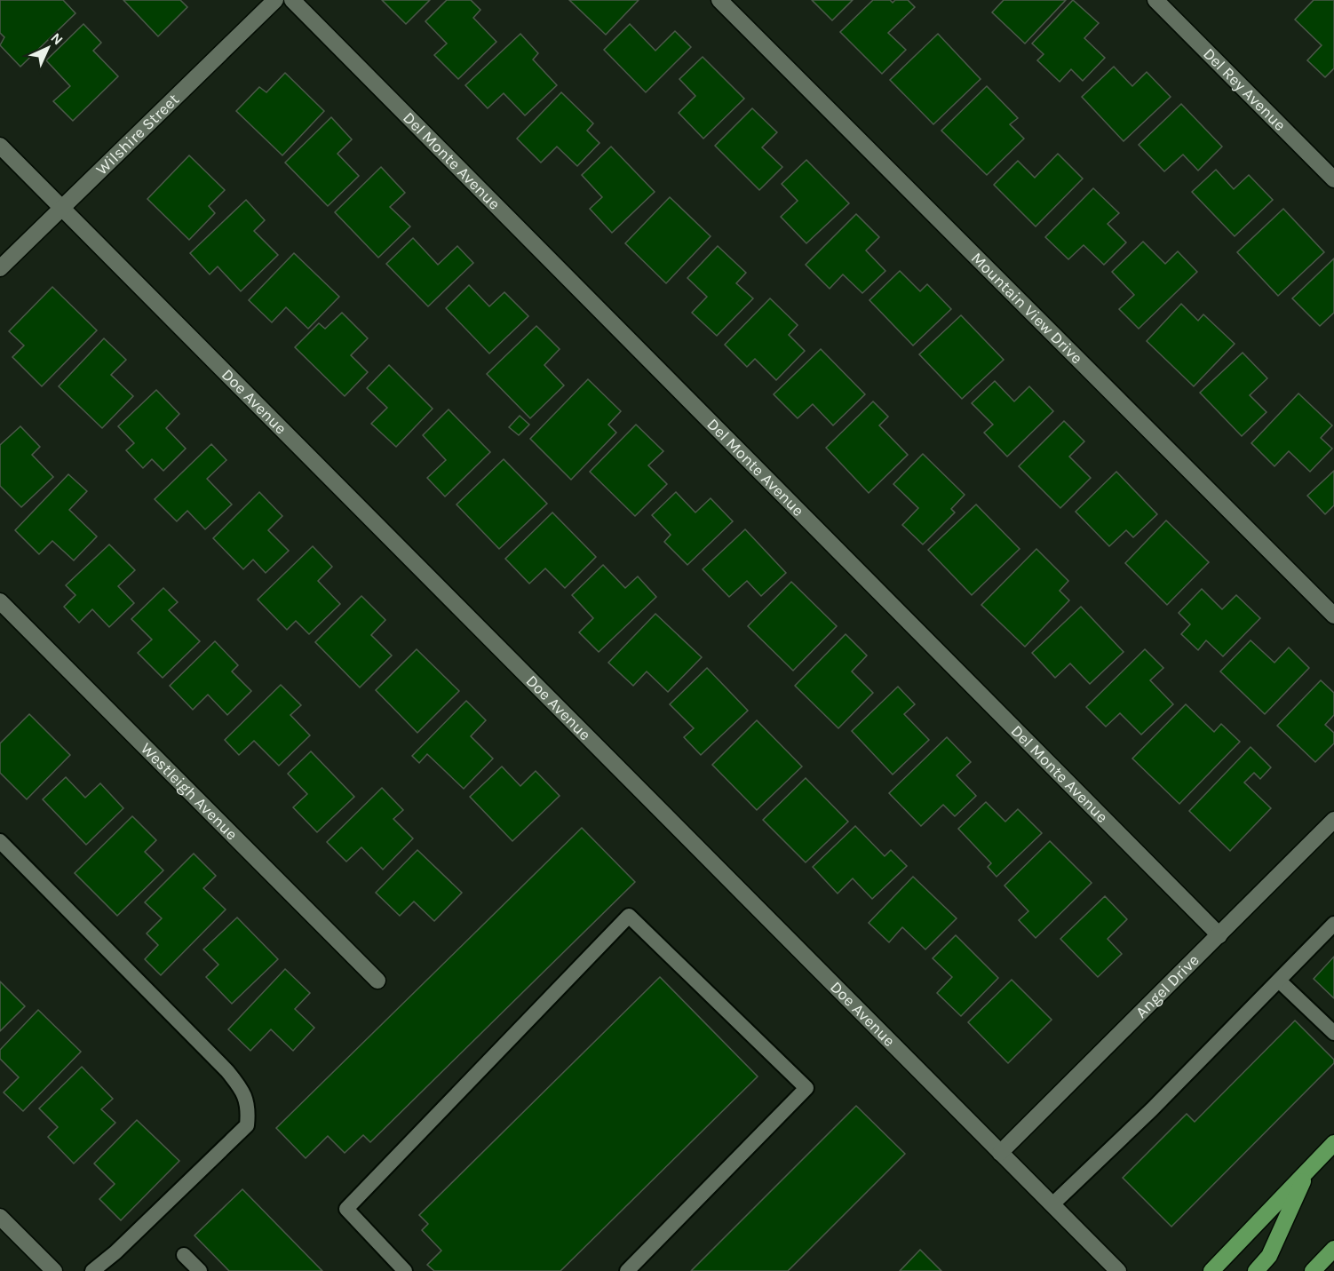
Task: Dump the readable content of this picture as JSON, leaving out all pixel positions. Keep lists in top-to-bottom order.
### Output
{
  "streets": {
    "street": [
      "Del Rey Avenue",
      "Wilshire Street",
      "Del Monte Avenue",
      "Mountain View Drive",
      "Doe Avenue",
      "Westleigh Avenue",
      "Angel Drive"
    ]
  },
  "crossings": [
    ["Wilshire Street", "Doe Avenue"],
    ["Del Monte Avenue", "Angel Drive"],
    ["Doe Avenue", "Angel Drive"]
  ],
  "north": "top right"
}
